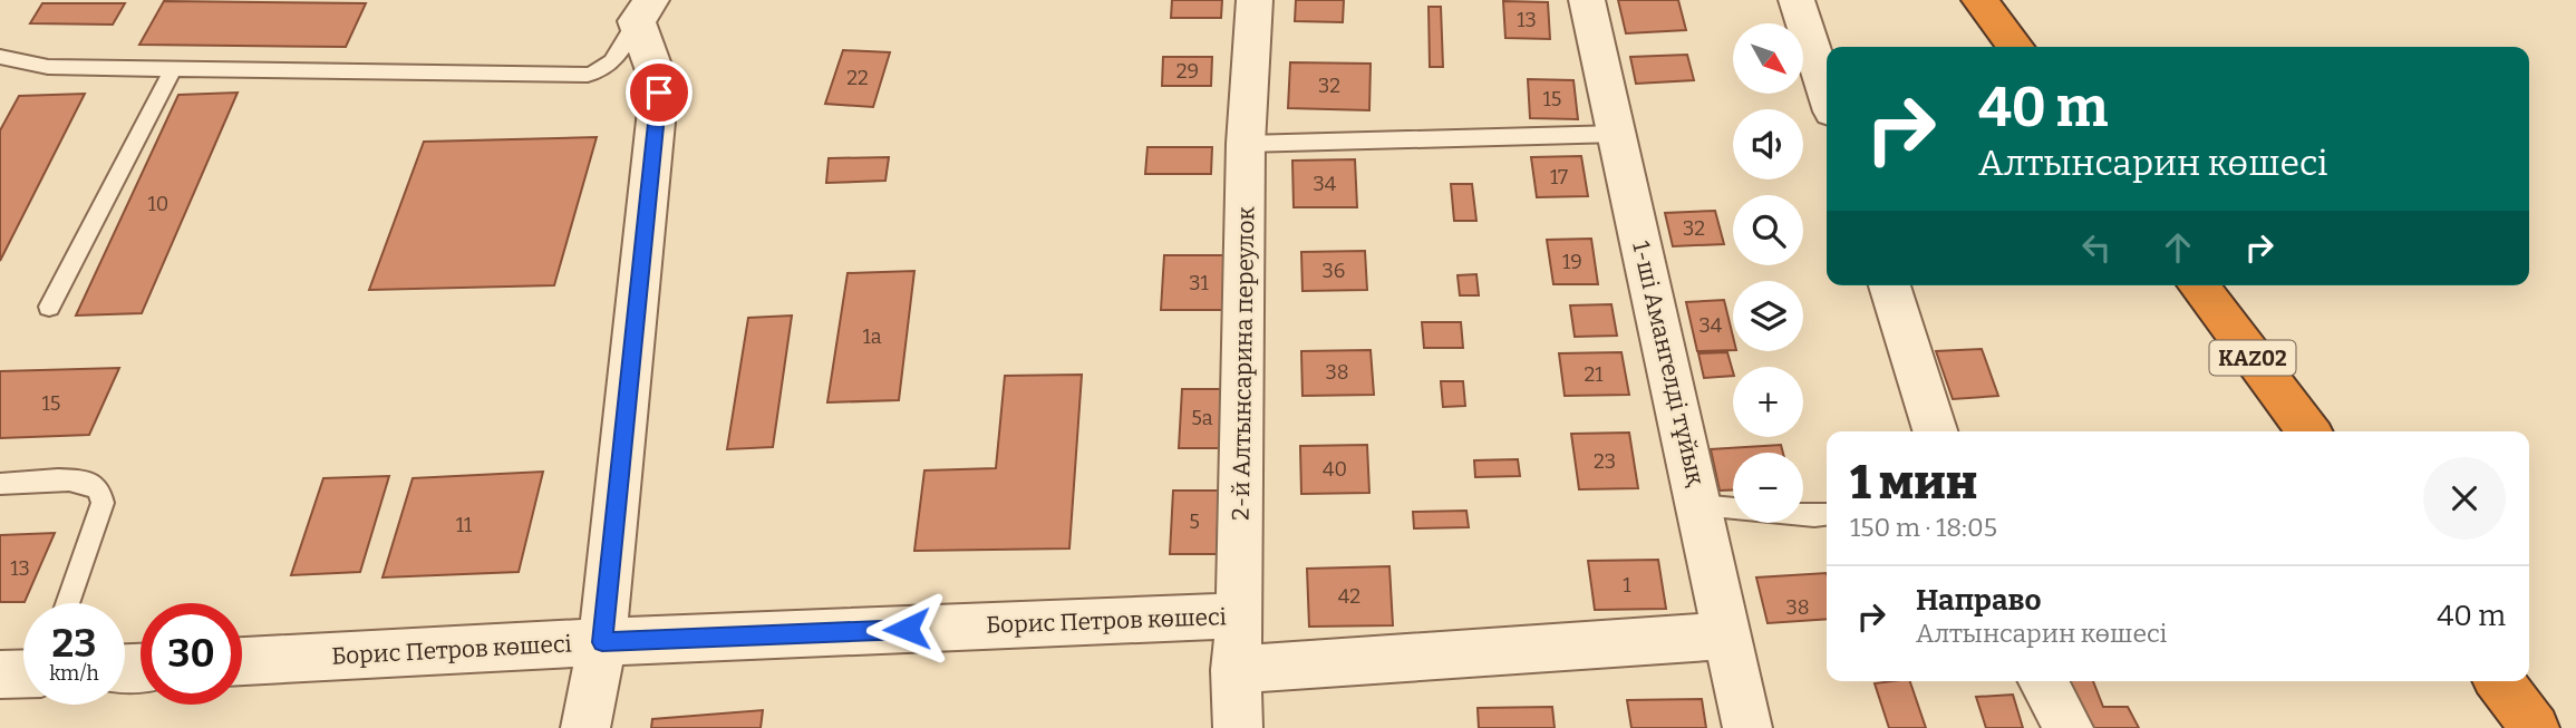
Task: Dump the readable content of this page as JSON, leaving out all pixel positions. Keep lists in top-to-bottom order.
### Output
{
  "streets": {
    "highway": ["KAZ02"],
    "street": ["2-й Алтынсарина переулок", "1-ші Амангелді тұйық", "Борис Петров көшесі"]
  },
  "crossings": [
    ["2-й Алтынсарина переулок", "Борис Петров көшесі"]
  ],
  "house_numbers": [
    "13",
    "29",
    "22",
    "32",
    "15",
    "17",
    "34",
    "10",
    "32",
    "19",
    "36",
    "31",
    "34",
    "1а",
    "38",
    "21",
    "15",
    "5а",
    "23",
    "40",
    "5",
    "11",
    "13",
    "1",
    "42",
    "38"
  ],
  "north": "bottom right",
  "page": {
    "map_buttons": ["+", "−"],
    "turn": ["40 m", "Алтынсарин көшесі"],
    "heading": ["1 мин", "150 m · 18:05"],
    "list": [
      {
        "name": "Направо",
        "note": "Алтынсарин көшесі",
        "value": "40 m"
      }
    ],
    "speed": "23 km/h",
    "limit": "30"
  }
}
